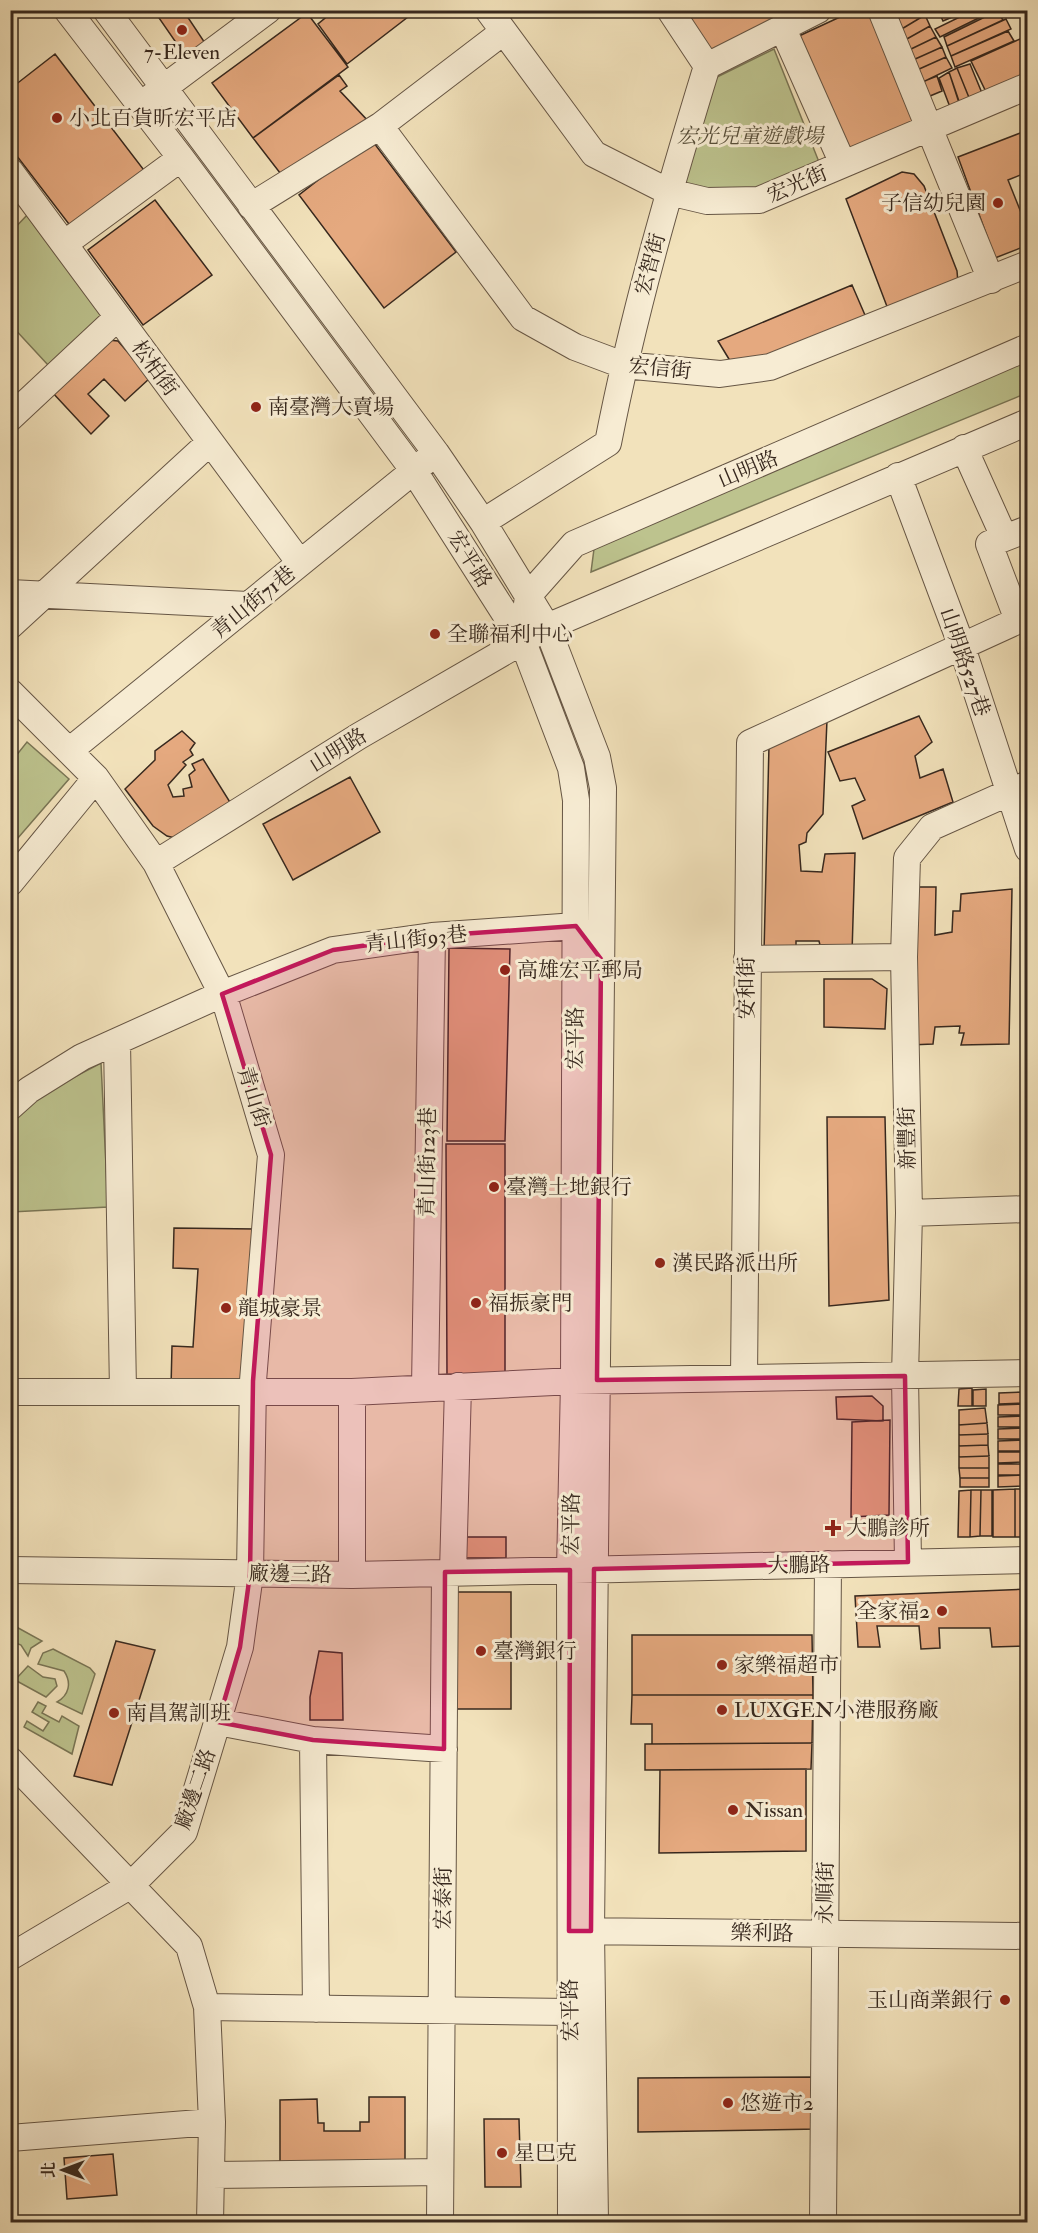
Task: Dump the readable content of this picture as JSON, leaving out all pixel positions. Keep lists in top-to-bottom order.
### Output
{
  "streets": {
    "street": [
      "宏光街",
      "宏智街",
      "松柏街",
      "宏信街",
      "山明路",
      "宏平路",
      "青山街71巷",
      "山明路527巷",
      "青山街93巷",
      "安和街",
      "青山街",
      "新豐街",
      "青山街123巷",
      "大鵬路",
      "廠邊三路",
      "廠邊二路",
      "永順街",
      "宏泰街",
      "樂利路"
    ]
  },
  "crossings": [
    ["宏光街", "宏智街"],
    ["宏智街", "宏信街"],
    ["宏智街", "宏平路"],
    ["松柏街", "青山街71巷"],
    ["山明路", "宏平路"],
    ["山明路", "山明路527巷"],
    ["山明路", "青山街"],
    ["宏平路", "青山街71巷"],
    ["宏平路", "青山街93巷"],
    ["宏平路", "大鵬路"],
    ["宏平路", "廠邊三路"],
    ["宏平路", "樂利路"],
    ["青山街71巷", "青山街"],
    ["山明路527巷", "安和街"],
    ["山明路527巷", "新豐街"],
    ["青山街93巷", "青山街"],
    ["青山街93巷", "青山街123巷"],
    ["青山街", "廠邊三路"],
    ["青山街", "廠邊二路"],
    ["新豐街", "大鵬路"],
    ["大鵬路", "廠邊三路"],
    ["大鵬路", "永順街"],
    ["廠邊三路", "廠邊二路"],
    ["廠邊三路", "宏泰街"],
    ["永順街", "樂利路"]
  ],
  "parks": ["宏光兒童遊戲場"],
  "places": {
    "other": [
      "7-Eleven",
      "小北百貨昕宏平店",
      "子信幼兒園",
      "南臺灣大賣場",
      "全聯福利中心",
      "高雄宏平郵局",
      "臺灣土地銀行",
      "漢民路派出所",
      "福振豪門",
      "龍城豪景",
      "全家福2",
      "臺灣銀行",
      "家樂福超市",
      "LUXGEN小港服務廠",
      "南昌駕訓班",
      "Nissan",
      "玉山商業銀行",
      "悠遊市2",
      "星巴克"
    ],
    "health": ["大鵬診所"]
  },
  "north": "left"
}
